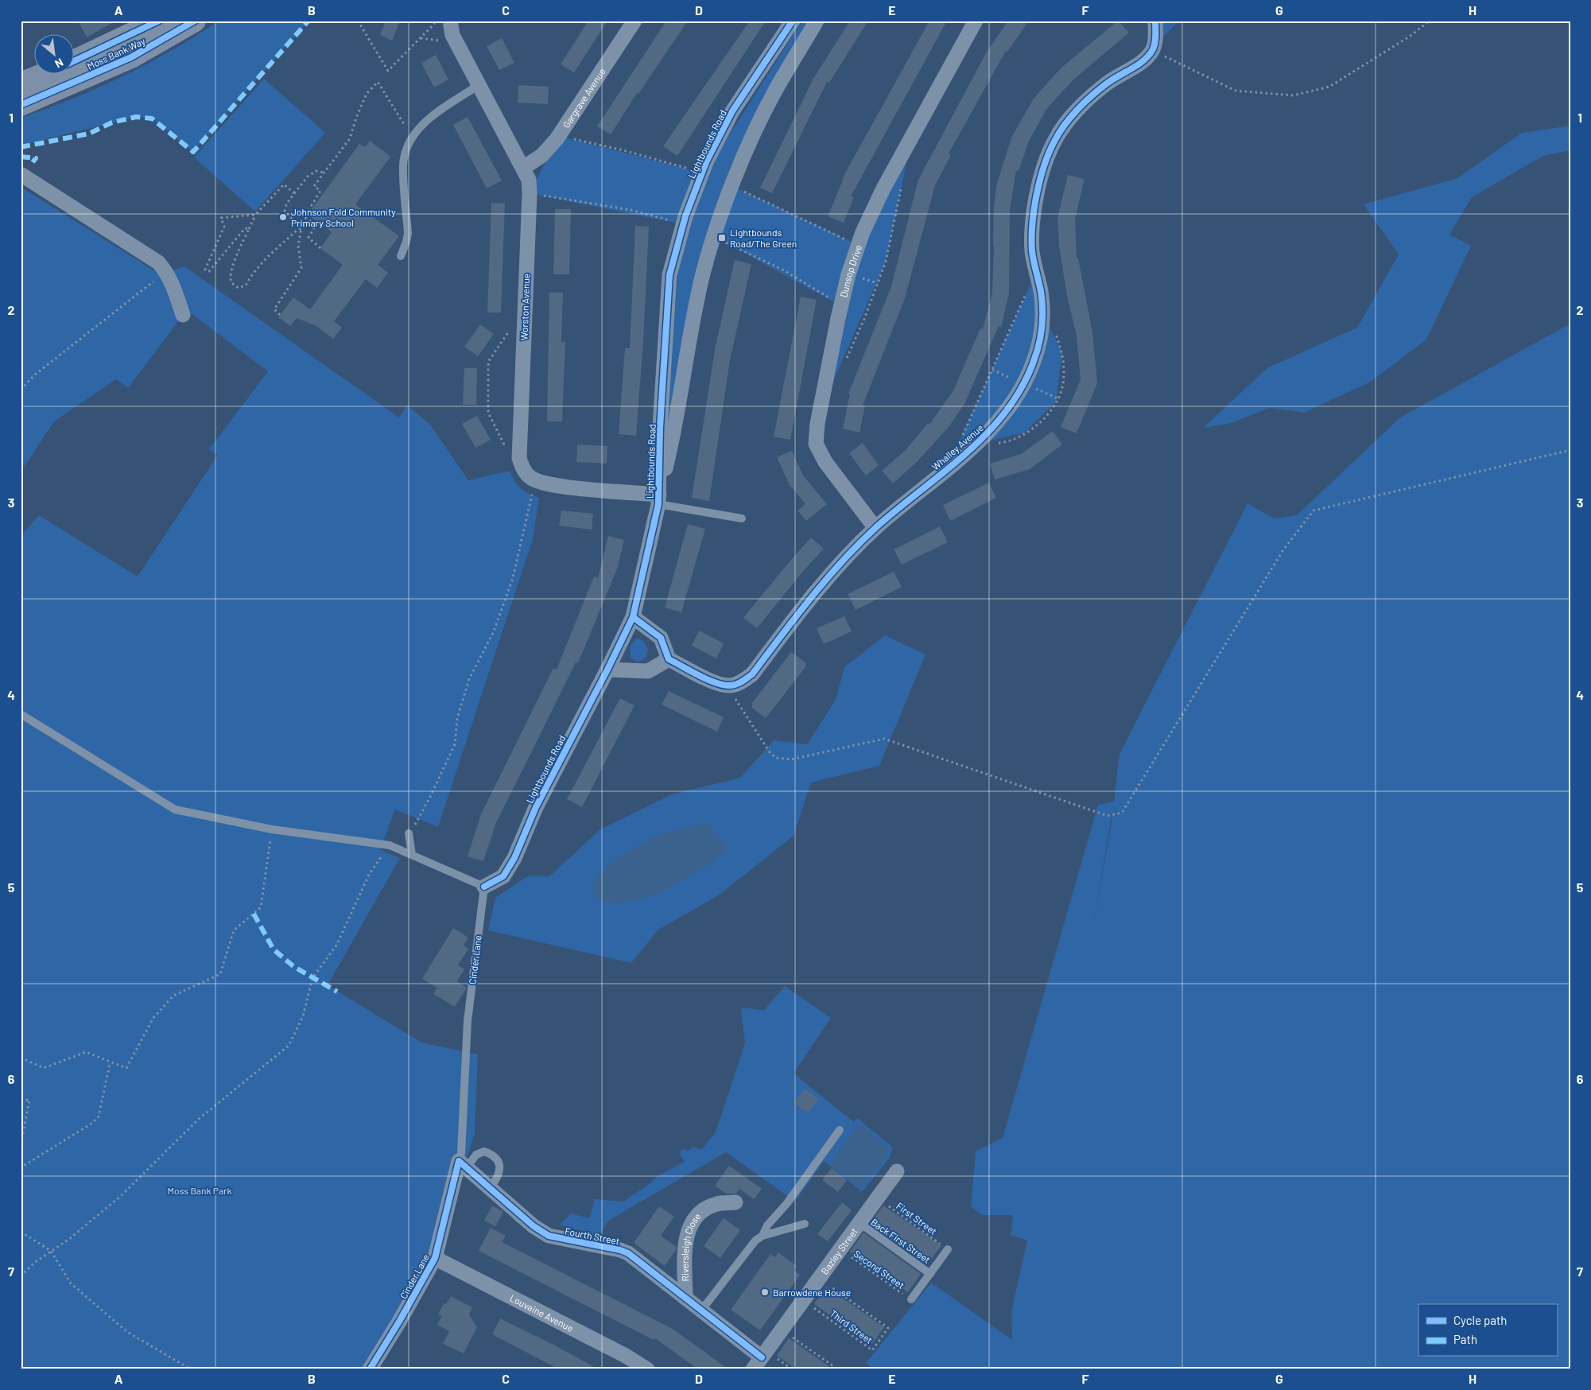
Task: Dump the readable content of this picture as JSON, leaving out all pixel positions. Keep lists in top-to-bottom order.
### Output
{
  "streets": {
    "highway": ["Moss Bank Way"],
    "street": [
      "Gargrave Avenue",
      "Lightbounds Road",
      "Dunsop Drive",
      "Worston Avenue",
      "Whalley Avenue",
      "Cinder Lane",
      "Fourth Street",
      "Riversleigh Close",
      "Bazley Street",
      "Louvaine Avenue"
    ],
    "lane": ["Back First Street"],
    "path": ["First Street", "Second Street", "Third Street"]
  },
  "crossings": [
    ["Gargrave Avenue", "Worston Avenue"],
    ["Lightbounds Road", "Cinder Lane"],
    ["Dunsop Drive", "Whalley Avenue"],
    ["Cinder Lane", "Fourth Street"],
    ["Cinder Lane", "Louvaine Avenue"],
    ["First Street", "Bazley Street"],
    ["Fourth Street", "Riversleigh Close"],
    ["Fourth Street", "Bazley Street"],
    ["Back First Street", "Bazley Street"],
    ["Bazley Street", "Second Street"],
    ["Bazley Street", "Third Street"]
  ],
  "parks": ["Moss Bank Park"],
  "places": {
    "other": ["Johnson Fold Community Primary School", "Barrowdene House"],
    "transit": ["Lightbounds Road/The Green"]
  },
  "legend": ["Cycle path", "Path"],
  "north": "bottom right",
  "grid": {
    "columns": [
      "A",
      "B",
      "C",
      "D",
      "E",
      "F",
      "G",
      "H"
    ],
    "rows": [
      "1",
      "2",
      "3",
      "4",
      "5",
      "6",
      "7"
    ]
  }
}
